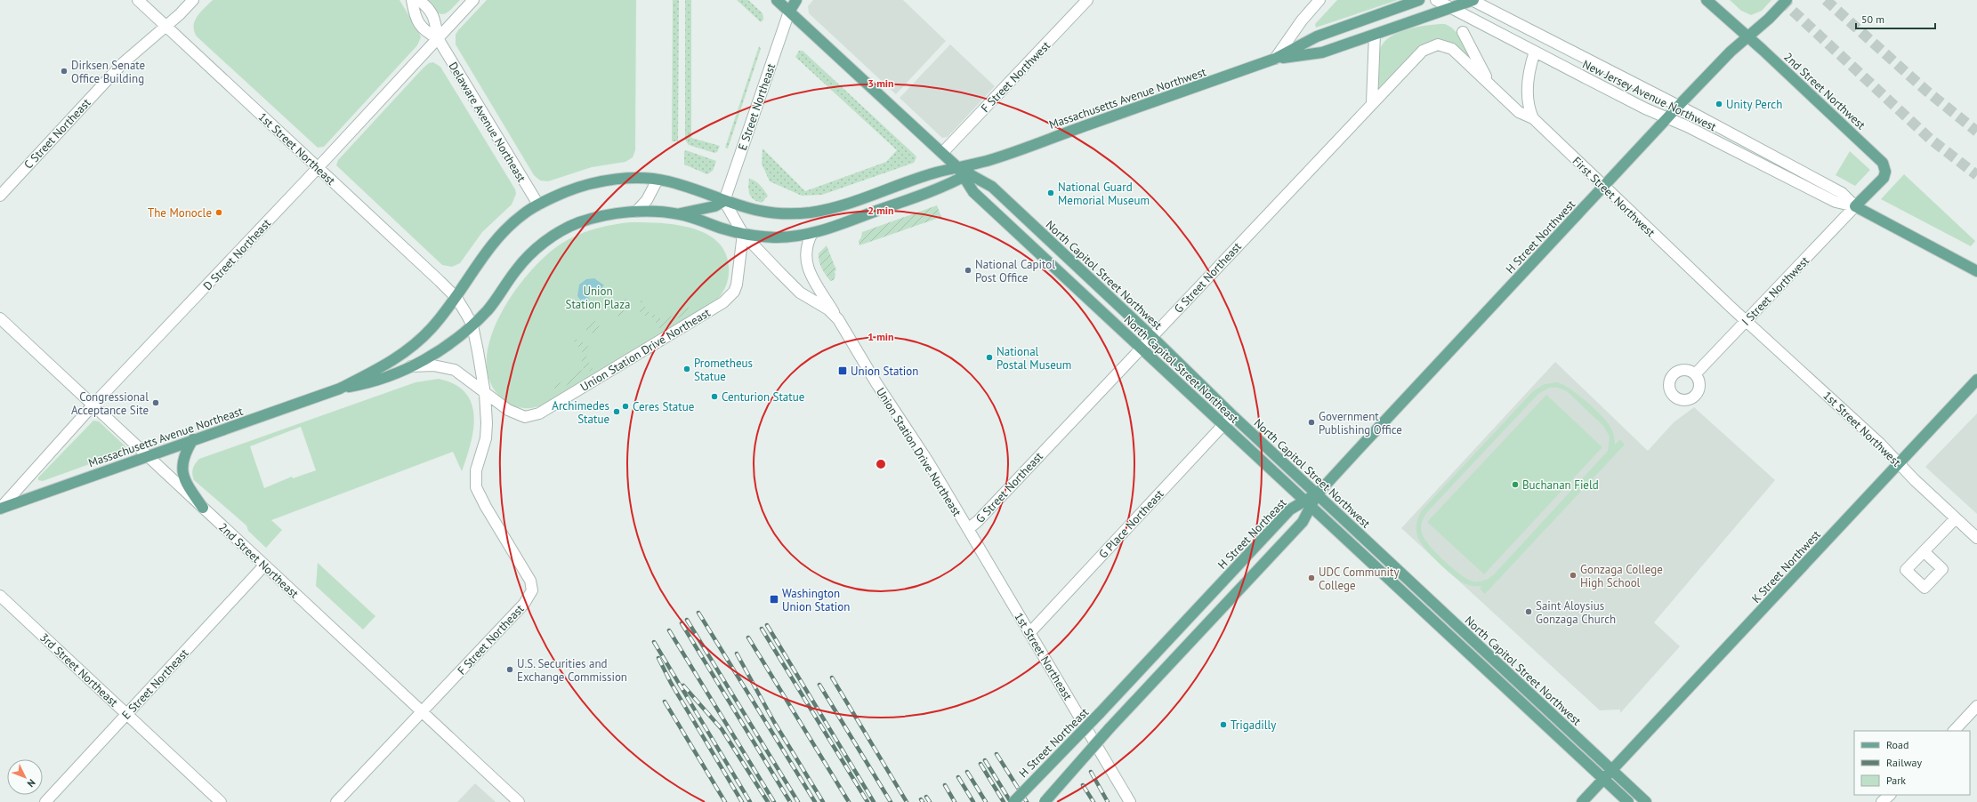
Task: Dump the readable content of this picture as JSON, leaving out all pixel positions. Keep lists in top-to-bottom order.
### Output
{
  "streets": {
    "main road": [
      "2nd Street Northwest",
      "New Jersey Avenue Northwest",
      "Massachusetts Avenue Northwest",
      "H Street Northwest",
      "North Capitol Street Northwest",
      "North Capitol Street Northeast",
      "Massachusetts Avenue Northeast",
      "H Street Northeast",
      "K Street Northwest"
    ],
    "street": [
      "F Street Northwest",
      "E Street Northeast",
      "Delaware Avenue Northeast",
      "C Street Northeast",
      "1st Street Northeast",
      "First Street Northwest",
      "D Street Northeast",
      "G Street Northeast",
      "I Street Northwest",
      "Union Station Drive Northeast",
      "1st Street Northwest",
      "G Place Northeast",
      "2nd Street Northeast",
      "F Street Northeast",
      "3rd Street Northeast"
    ]
  },
  "crossings": [
    ["2nd Street Northwest", "New Jersey Avenue Northwest"],
    ["2nd Street Northwest", "H Street Northwest"],
    ["2nd Street Northwest", "I Street Northwest"],
    ["New Jersey Avenue Northwest", "Massachusetts Avenue Northwest"],
    ["New Jersey Avenue Northwest", "First Street Northwest"],
    ["New Jersey Avenue Northwest", "H Street Northwest"],
    ["New Jersey Avenue Northwest", "I Street Northwest"],
    ["Massachusetts Avenue Northwest", "North Capitol Street Northwest"],
    ["Massachusetts Avenue Northwest", "North Capitol Street Northeast"],
    ["E Street Northeast", "Union Station Drive Northeast"],
    ["E Street Northeast", "Massachusetts Avenue Northeast"],
    ["E Street Northeast", "2nd Street Northeast"],
    ["E Street Northeast", "3rd Street Northeast"],
    ["Delaware Avenue Northeast", "D Street Northeast"],
    ["Delaware Avenue Northeast", "Massachusetts Avenue Northeast"],
    ["C Street Northeast", "1st Street Northeast"],
    ["1st Street Northeast", "D Street Northeast"],
    ["1st Street Northeast", "G Street Northeast"],
    ["1st Street Northeast", "Union Station Drive Northeast"],
    ["1st Street Northeast", "Massachusetts Avenue Northeast"],
    ["1st Street Northeast", "G Place Northeast"],
    ["1st Street Northeast", "F Street Northeast"],
    ["First Street Northwest", "H Street Northwest"],
    ["First Street Northwest", "I Street Northwest"],
    ["First Street Northwest", "1st Street Northwest"],
    ["H Street Northwest", "North Capitol Street Northwest"],
    ["H Street Northwest", "H Street Northeast"],
    ["D Street Northeast", "Massachusetts Avenue Northeast"],
    ["D Street Northeast", "2nd Street Northeast"],
    ["North Capitol Street Northwest", "G Street Northeast"],
    ["North Capitol Street Northwest", "North Capitol Street Northeast"],
    ["North Capitol Street Northwest", "G Place Northeast"],
    ["North Capitol Street Northwest", "H Street Northeast"],
    ["North Capitol Street Northwest", "K Street Northwest"],
    ["G Street Northeast", "Union Station Drive Northeast"],
    ["G Street Northeast", "North Capitol Street Northeast"],
    ["I Street Northwest", "1st Street Northwest"],
    ["Union Station Drive Northeast", "Massachusetts Avenue Northeast"],
    ["Union Station Drive Northeast", "F Street Northeast"],
    ["North Capitol Street Northeast", "G Place Northeast"],
    ["North Capitol Street Northeast", "H Street Northeast"],
    ["North Capitol Street Northeast", "K Street Northwest"],
    ["1st Street Northwest", "K Street Northwest"],
    ["Massachusetts Avenue Northeast", "2nd Street Northeast"],
    ["2nd Street Northeast", "F Street Northeast"]
  ],
  "parks": ["Union Station Plaza"],
  "places": {
    "other": [
      "Dirksen Senate Office Building",
      "Unity Perch",
      "National Guard Memorial Museum",
      "The Monocle",
      "National Capitol Post Office",
      "National Postal Museum",
      "Prometheus Statue",
      "Centurion Statue",
      "Congressional Acceptance Site",
      "Ceres Statue",
      "Archimedes Statue",
      "Government Publishing Office",
      "Buchanan Field",
      "Gonzaga College High School",
      "UDC Community College",
      "Saint Aloysius Gonzaga Church",
      "U.S. Securities and Exchange Commission",
      "Trigadilly"
    ],
    "transit": ["Union Station", "Washington Union Station"]
  },
  "legend": ["Road", "Railway", "Park"],
  "scale_bar": "50 m",
  "north": "bottom right",
  "rings": ["3 min", "2 min", "1 min"]
}
